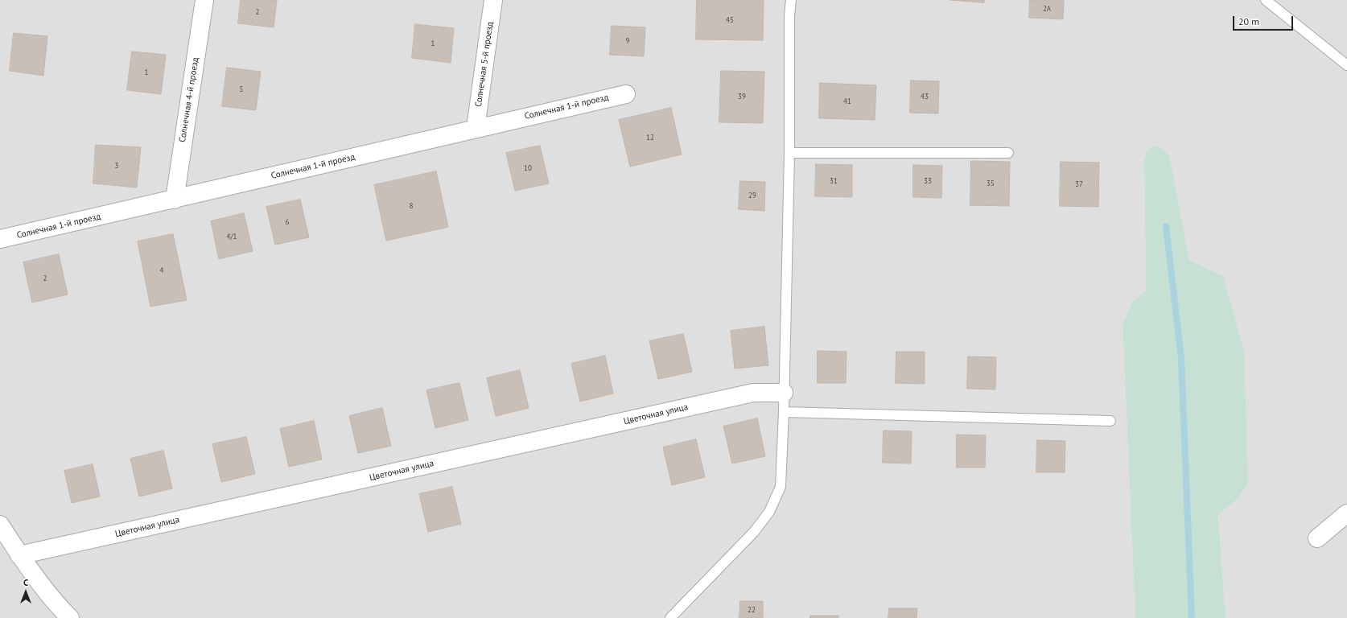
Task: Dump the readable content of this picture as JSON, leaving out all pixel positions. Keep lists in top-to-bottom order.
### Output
{
  "streets": {
    "street": [
      "Солнечная 5-й проезд",
      "Солнечная 4-й проезд",
      "Солнечная 1-й проезд",
      "Цветочная улица"
    ]
  },
  "crossings": [
    ["Солнечная 5-й проезд", "Солнечная 1-й проезд"],
    ["Солнечная 4-й проезд", "Солнечная 1-й проезд"]
  ],
  "house_numbers": [
    "2А",
    "2",
    "45",
    "9",
    "1",
    "1",
    "5",
    "39",
    "43",
    "41",
    "12",
    "3",
    "10",
    "31",
    "33",
    "35",
    "37",
    "29",
    "8",
    "6",
    "4/1",
    "4",
    "2",
    "22"
  ],
  "scale_bar": "20 m",
  "north": "top"
}
